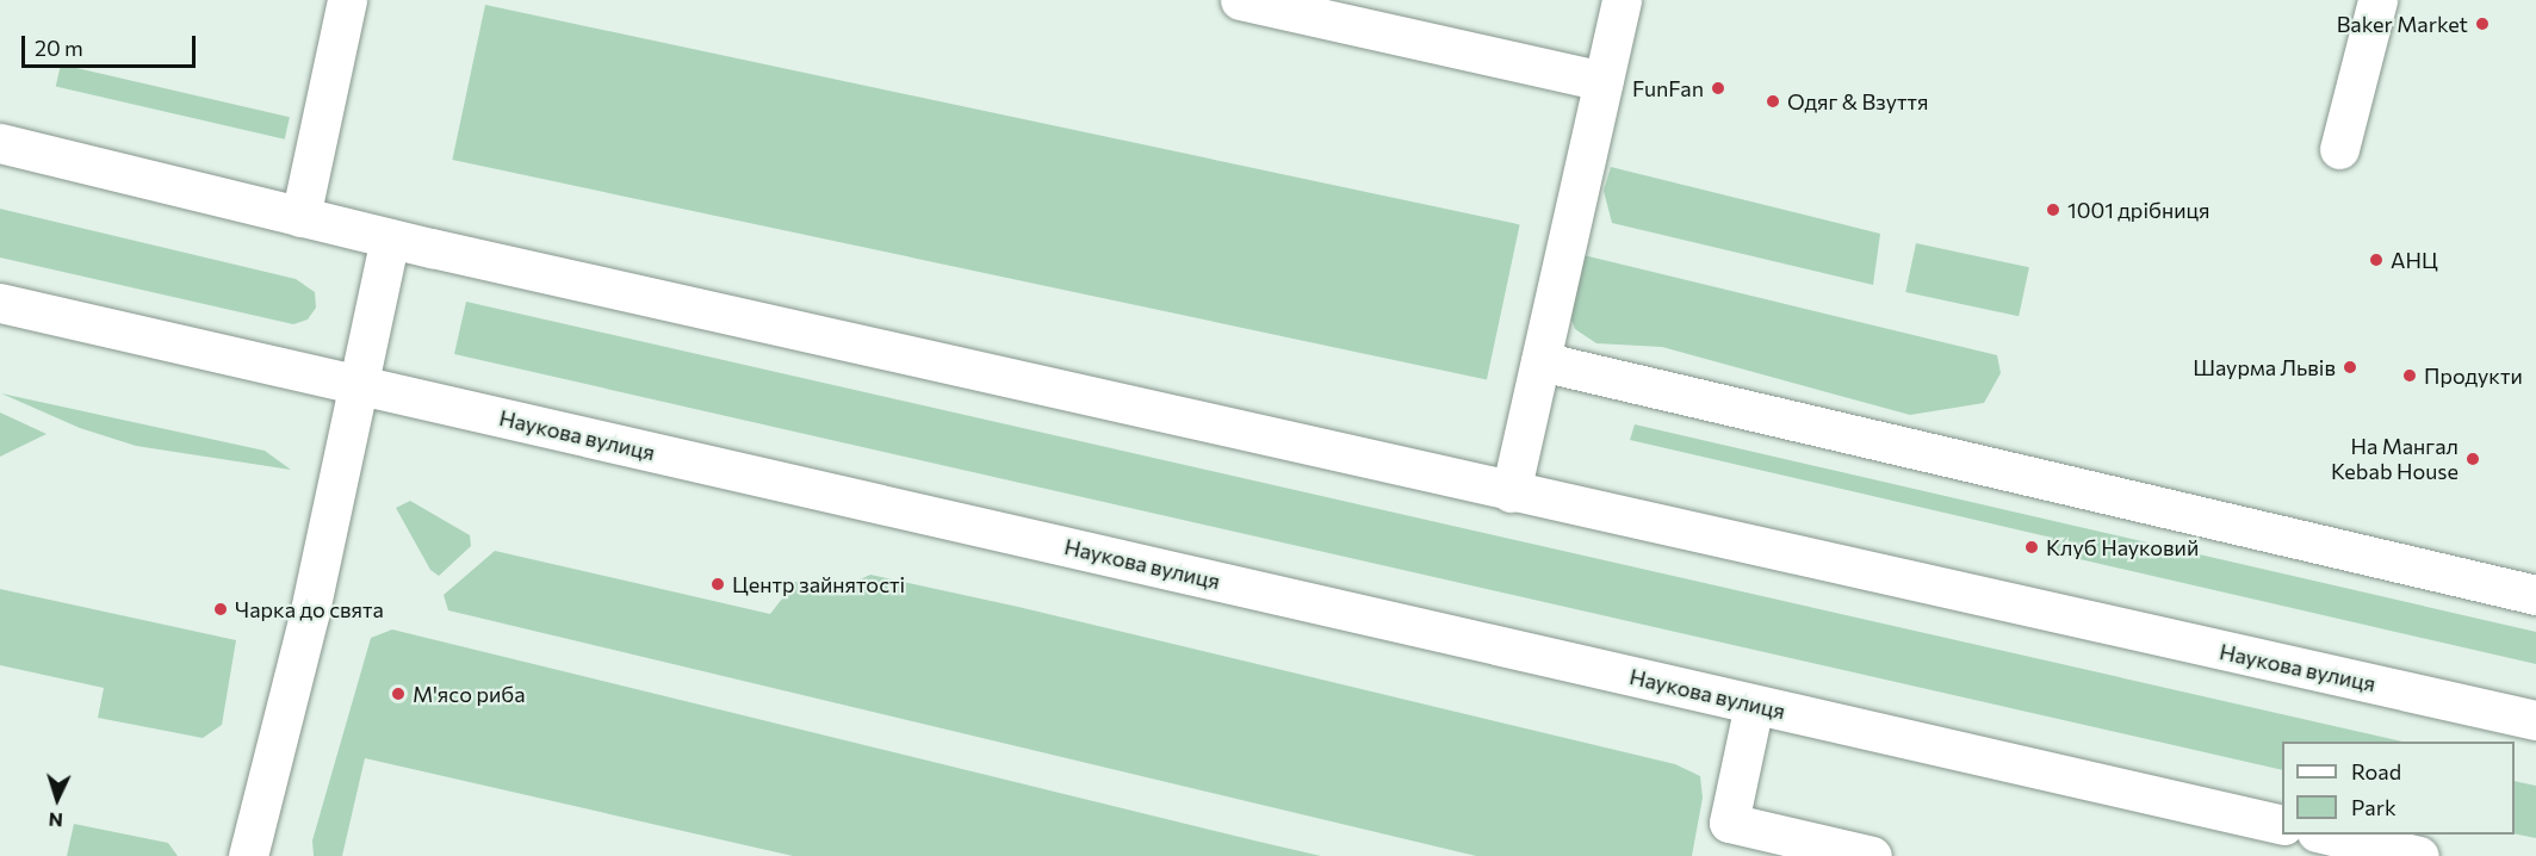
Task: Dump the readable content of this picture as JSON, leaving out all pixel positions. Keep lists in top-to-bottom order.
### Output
{
  "streets": {
    "main road": ["Наукова вулиця"]
  },
  "places": [
    "Baker Market",
    "FunFan",
    "Одяг & Взуття",
    "1001 дрібниця",
    "АНЦ",
    "Шаурма Львів",
    "Продукти",
    "На Мангал Kebab House",
    "Клуб Науковий",
    "Центр зайнятості",
    "Чарка до свята",
    "М'ясо риба"
  ],
  "legend": ["Road", "Park"],
  "scale_bar": "20 m",
  "north": "bottom"
}
